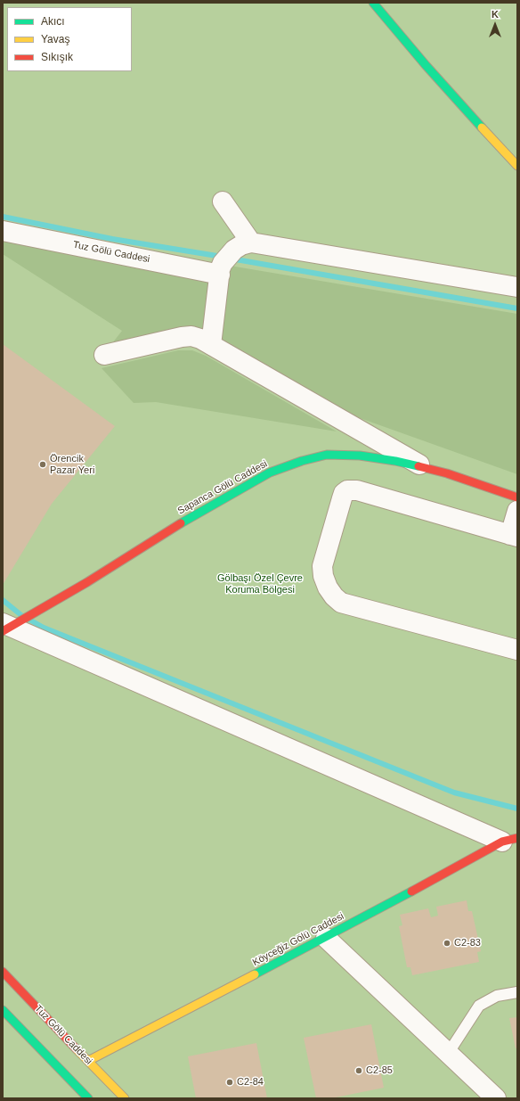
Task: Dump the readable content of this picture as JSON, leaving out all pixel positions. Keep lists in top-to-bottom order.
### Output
{
  "streets": {
    "street": ["Tuz Gölü Caddesi", "Sapanca Gölü Caddesi", "Köyceğiz Gölü Caddesi"]
  },
  "crossings": [
    ["Tuz Gölü Caddesi", "Köyceğiz Gölü Caddesi"]
  ],
  "parks": ["Gölbaşı Özel Çevre Koruma Bölgesi"],
  "places": [
    "Örencik Pazar Yeri",
    "C2-83",
    "C2-85",
    "C2-84"
  ],
  "legend": ["Akıcı", "Yavaş", "Sıkışık"],
  "north": "top"
}
